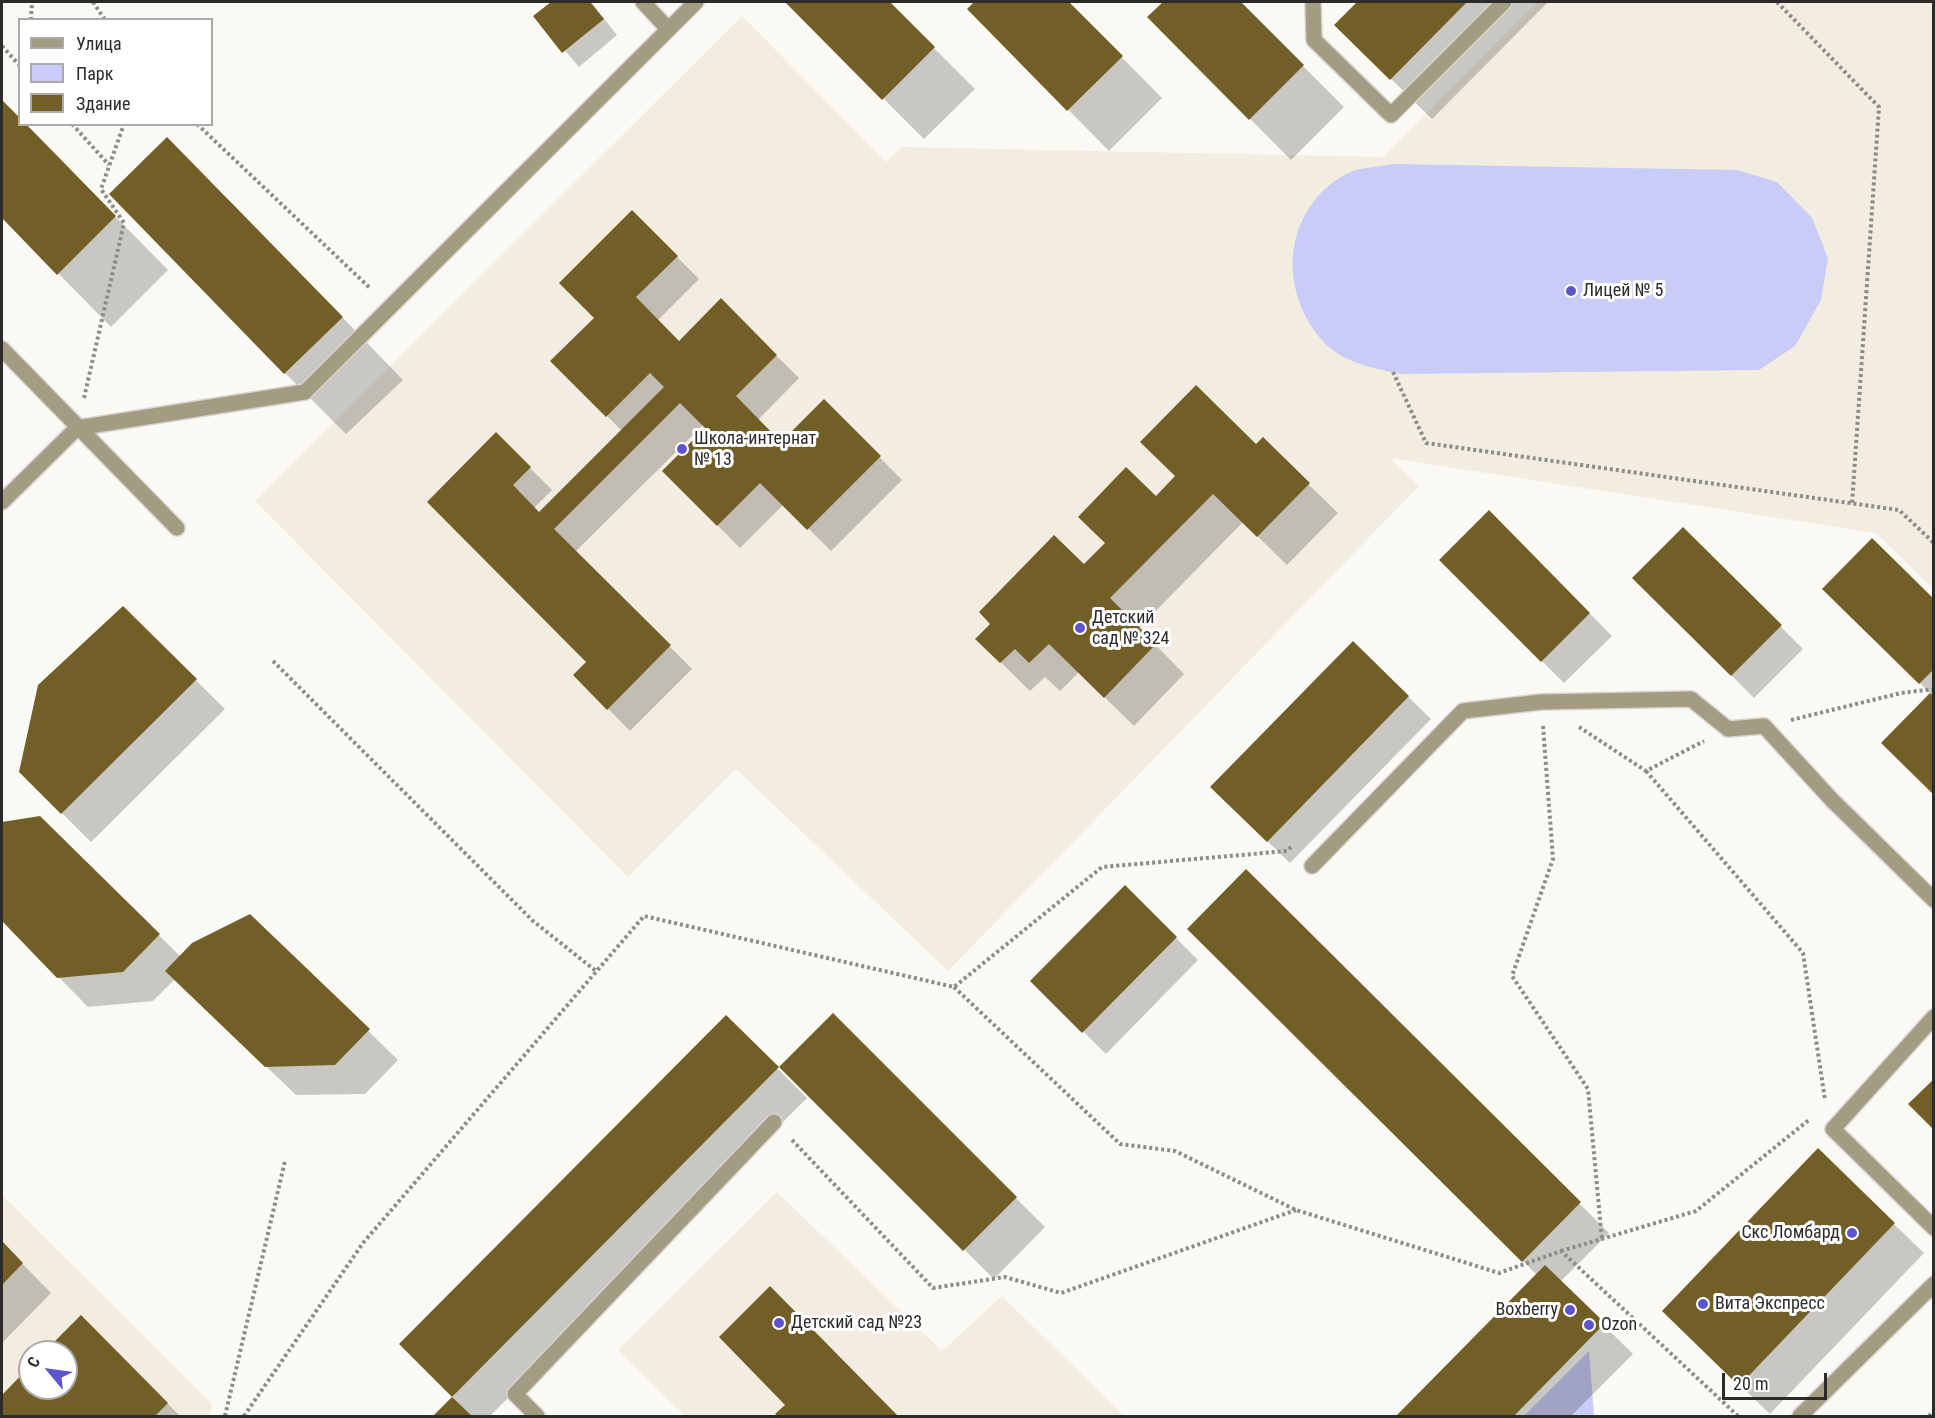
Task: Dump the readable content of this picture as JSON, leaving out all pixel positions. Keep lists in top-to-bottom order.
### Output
{
  "places": [
    "Лицей № 5",
    "Школа-интернат № 13",
    "Детский сад № 324",
    "Скс Ломбард",
    "Вита Экспресс",
    "Boxberry",
    "Детский сад №23",
    "Ozon"
  ],
  "legend": ["Улица", "Парк", "Здание"],
  "scale_bar": "20 m",
  "north": "top left"
}
